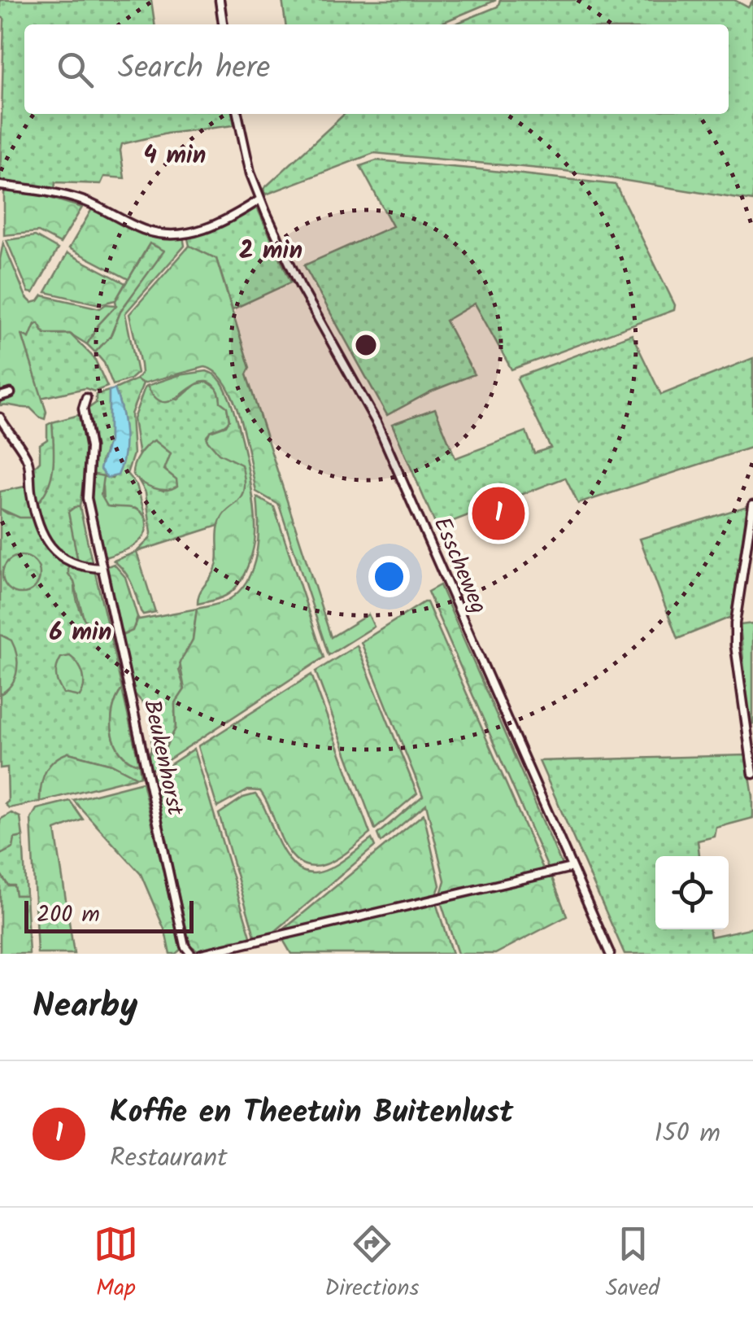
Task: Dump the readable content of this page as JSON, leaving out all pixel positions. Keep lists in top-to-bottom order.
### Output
{
  "streets": {
    "street": ["Esscheweg", "Beukenhorst"]
  },
  "scale_bar": "200 m",
  "page": {
    "search": "Search here",
    "pins": "1",
    "scale": "200 m",
    "heading": "Nearby",
    "list": [
      {
        "mark": "1",
        "name": "Koffie en Theetuin Buitenlust",
        "note": "Restaurant",
        "value": "150 m"
      }
    ],
    "nav": ["Map", "Directions", "Saved"]
  },
  "rings": ["4 min", "2 min", "6 min"]
}
